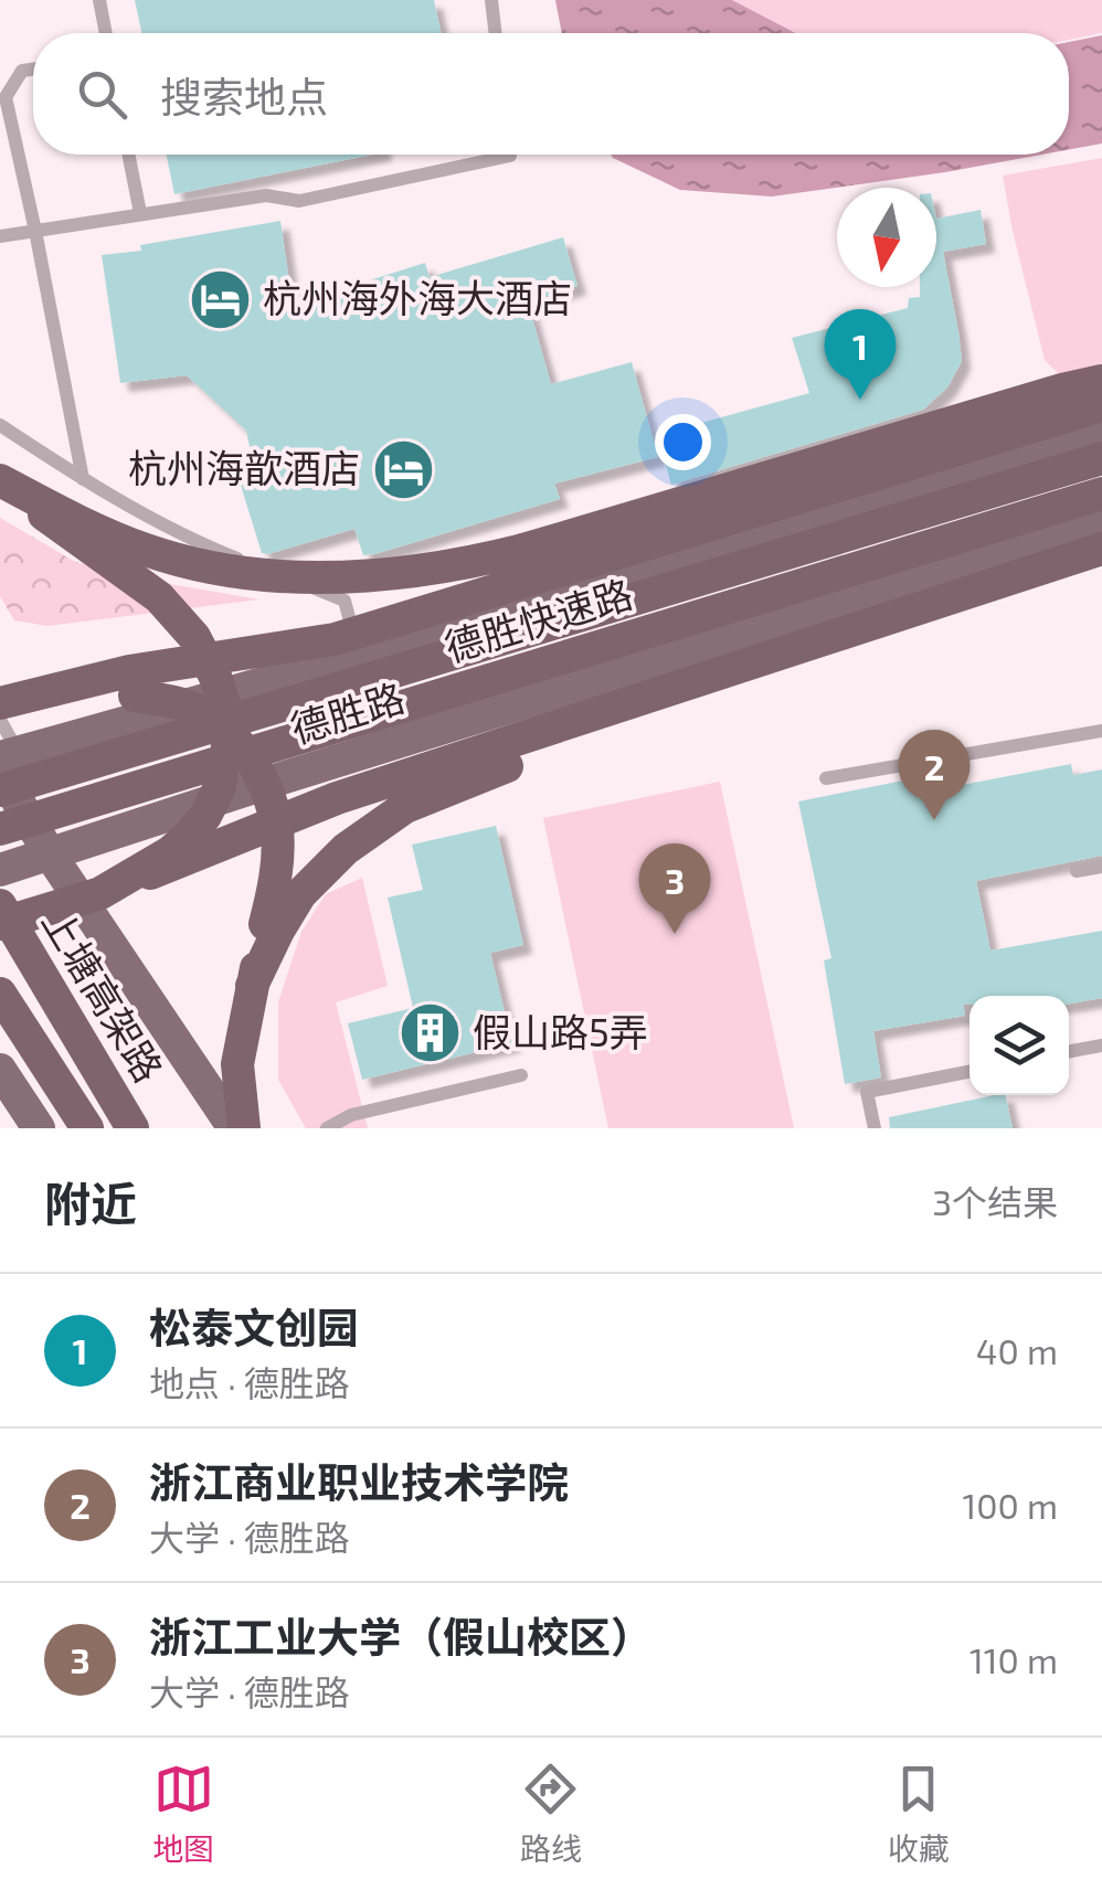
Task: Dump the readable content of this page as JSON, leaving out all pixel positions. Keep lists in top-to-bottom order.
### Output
{
  "streets": {
    "highway": ["德胜快速路", "上塘高架路"],
    "main road": ["德胜路"]
  },
  "places": {
    "hotel": ["杭州海外海大酒店", "杭州海歆酒店"],
    "building": ["假山路5弄"]
  },
  "north": "bottom",
  "page": {
    "search": "搜索地点",
    "pins": ["1", "2", "3"],
    "heading": ["附近", "3个结果"],
    "list": [
      {
        "mark": "1",
        "name": "松泰文创园",
        "note": "地点 · 德胜路",
        "value": "40 m"
      },
      {
        "mark": "2",
        "name": "浙江商业职业技术学院",
        "note": "大学 · 德胜路",
        "value": "100 m"
      },
      {
        "mark": "3",
        "name": "浙江工业大学（假山校区）",
        "note": "大学 · 德胜路",
        "value": "110 m"
      }
    ],
    "nav": ["地图", "路线", "收藏"]
  }
}
